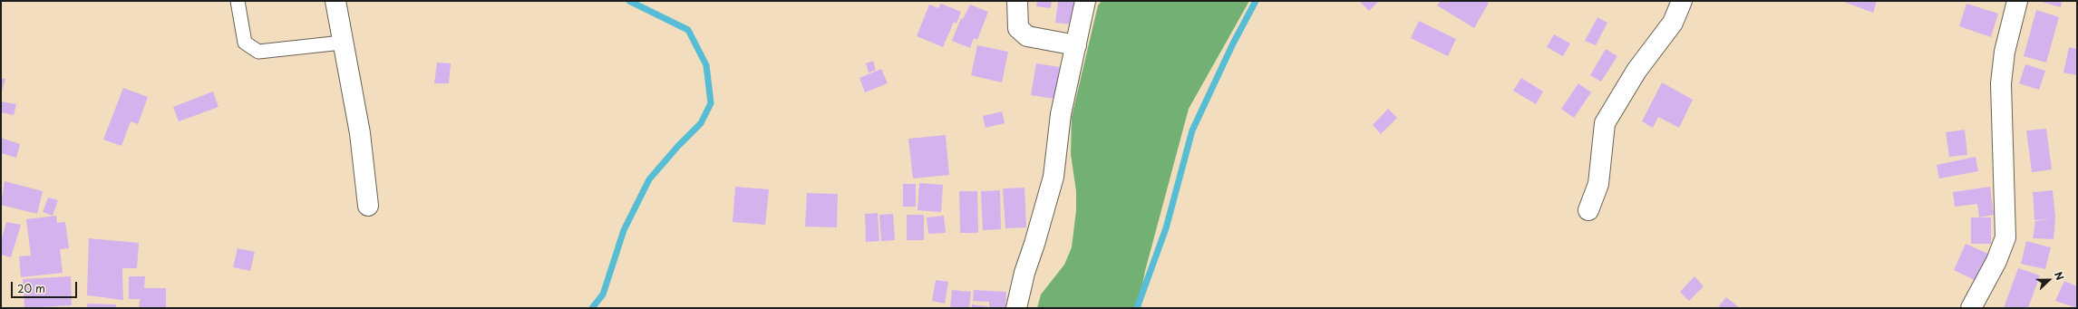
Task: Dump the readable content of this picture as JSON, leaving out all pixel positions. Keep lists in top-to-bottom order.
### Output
{
  "scale_bar": "20 m",
  "north": "right"
}
